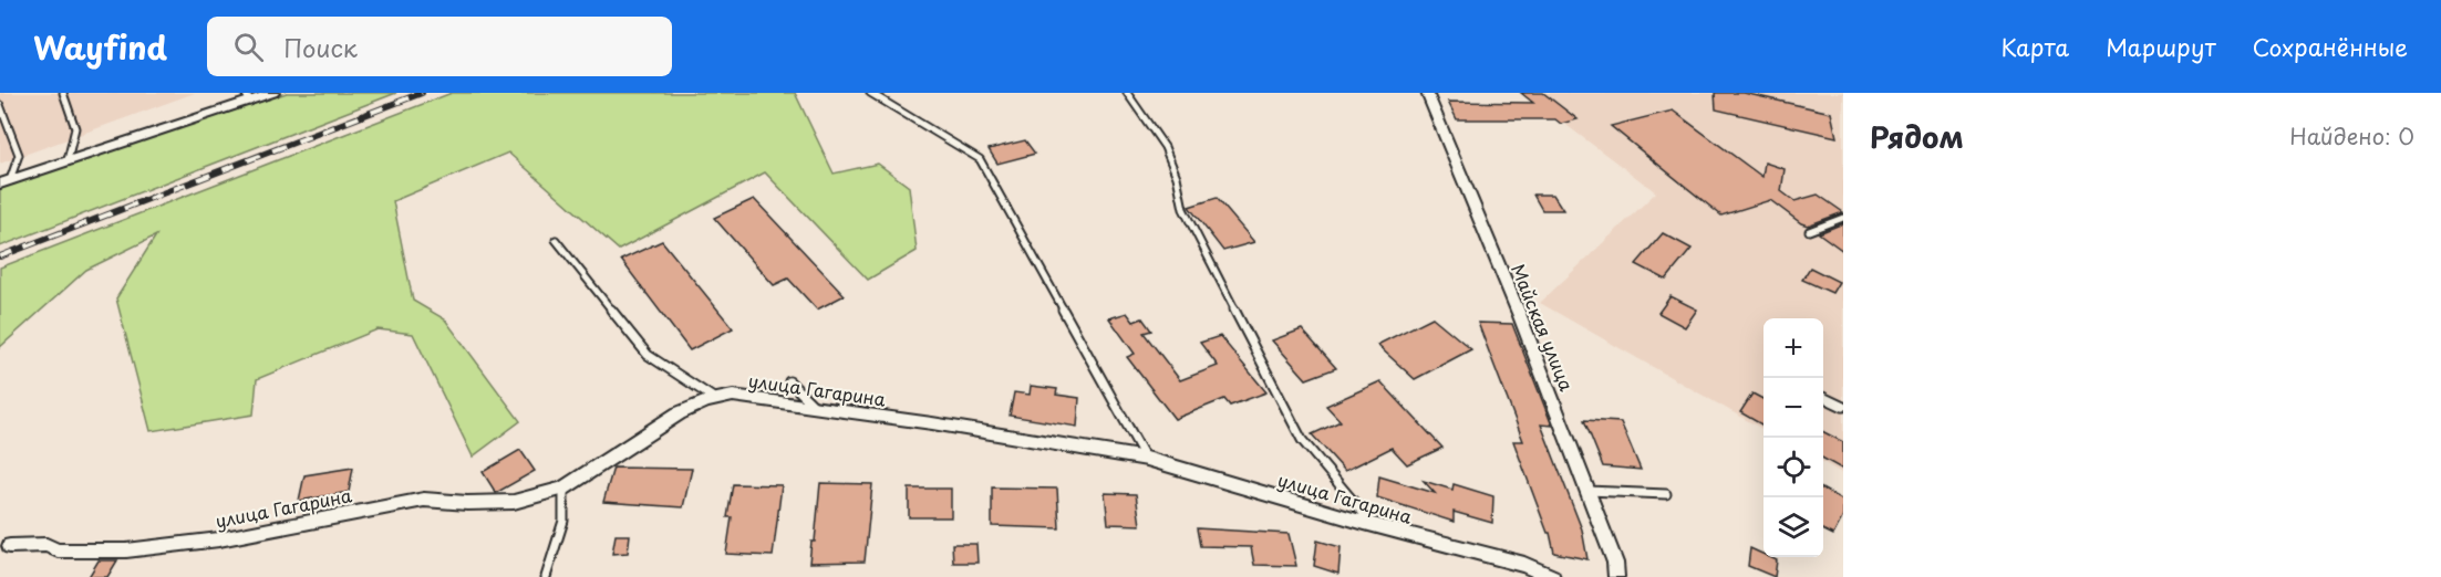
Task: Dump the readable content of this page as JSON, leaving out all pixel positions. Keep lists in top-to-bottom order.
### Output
{
  "streets": {
    "street": ["Майская улица", "улица Гагарина"]
  },
  "page": {
    "header": "Wayfind",
    "search": "Поиск",
    "nav": ["Карта", "Маршрут", "Сохранённые"],
    "heading": ["Рядом", "Найдено: 0"],
    "map_buttons": ["+", "−"]
  }
}
